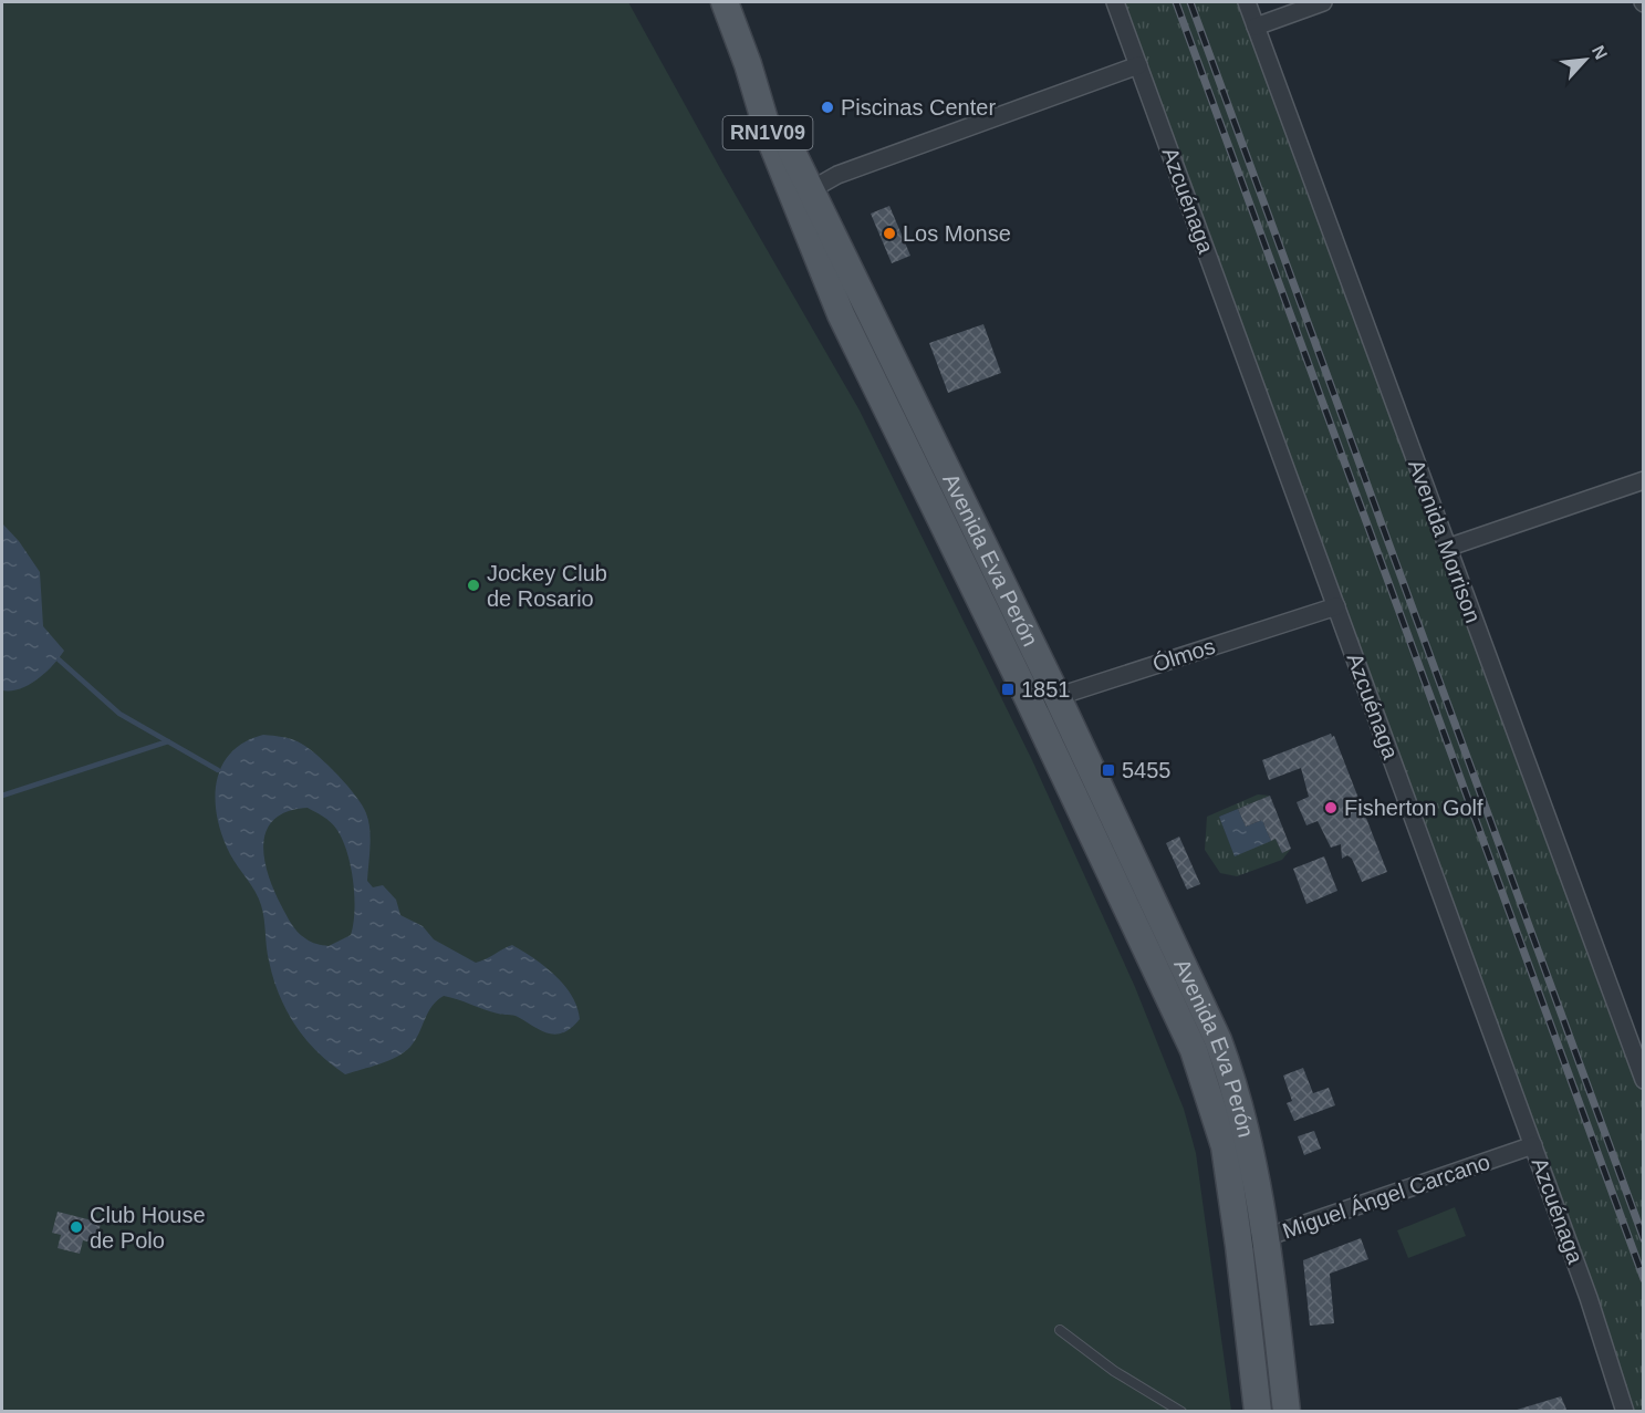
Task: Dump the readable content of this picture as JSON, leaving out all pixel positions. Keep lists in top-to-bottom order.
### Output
{
  "streets": {
    "main road": ["RN1V09", "Avenida Eva Perón"],
    "street": [
      "Azcuénaga",
      "Avenida Morrison",
      "Ólmos",
      "Miguel Ángel Carcano"
    ]
  },
  "crossings": [
    ["Azcuénaga", "Ólmos"],
    ["Azcuénaga", "Miguel Ángel Carcano"],
    ["Avenida Eva Perón", "Ólmos"],
    ["Avenida Eva Perón", "Miguel Ángel Carcano"]
  ],
  "places": {
    "other": [
      "Piscinas Center",
      "Los Monse",
      "Jockey Club de Rosario",
      "Fisherton Golf",
      "Club House de Polo"
    ],
    "transit": ["1851", "5455"]
  },
  "north": "top right"
}
